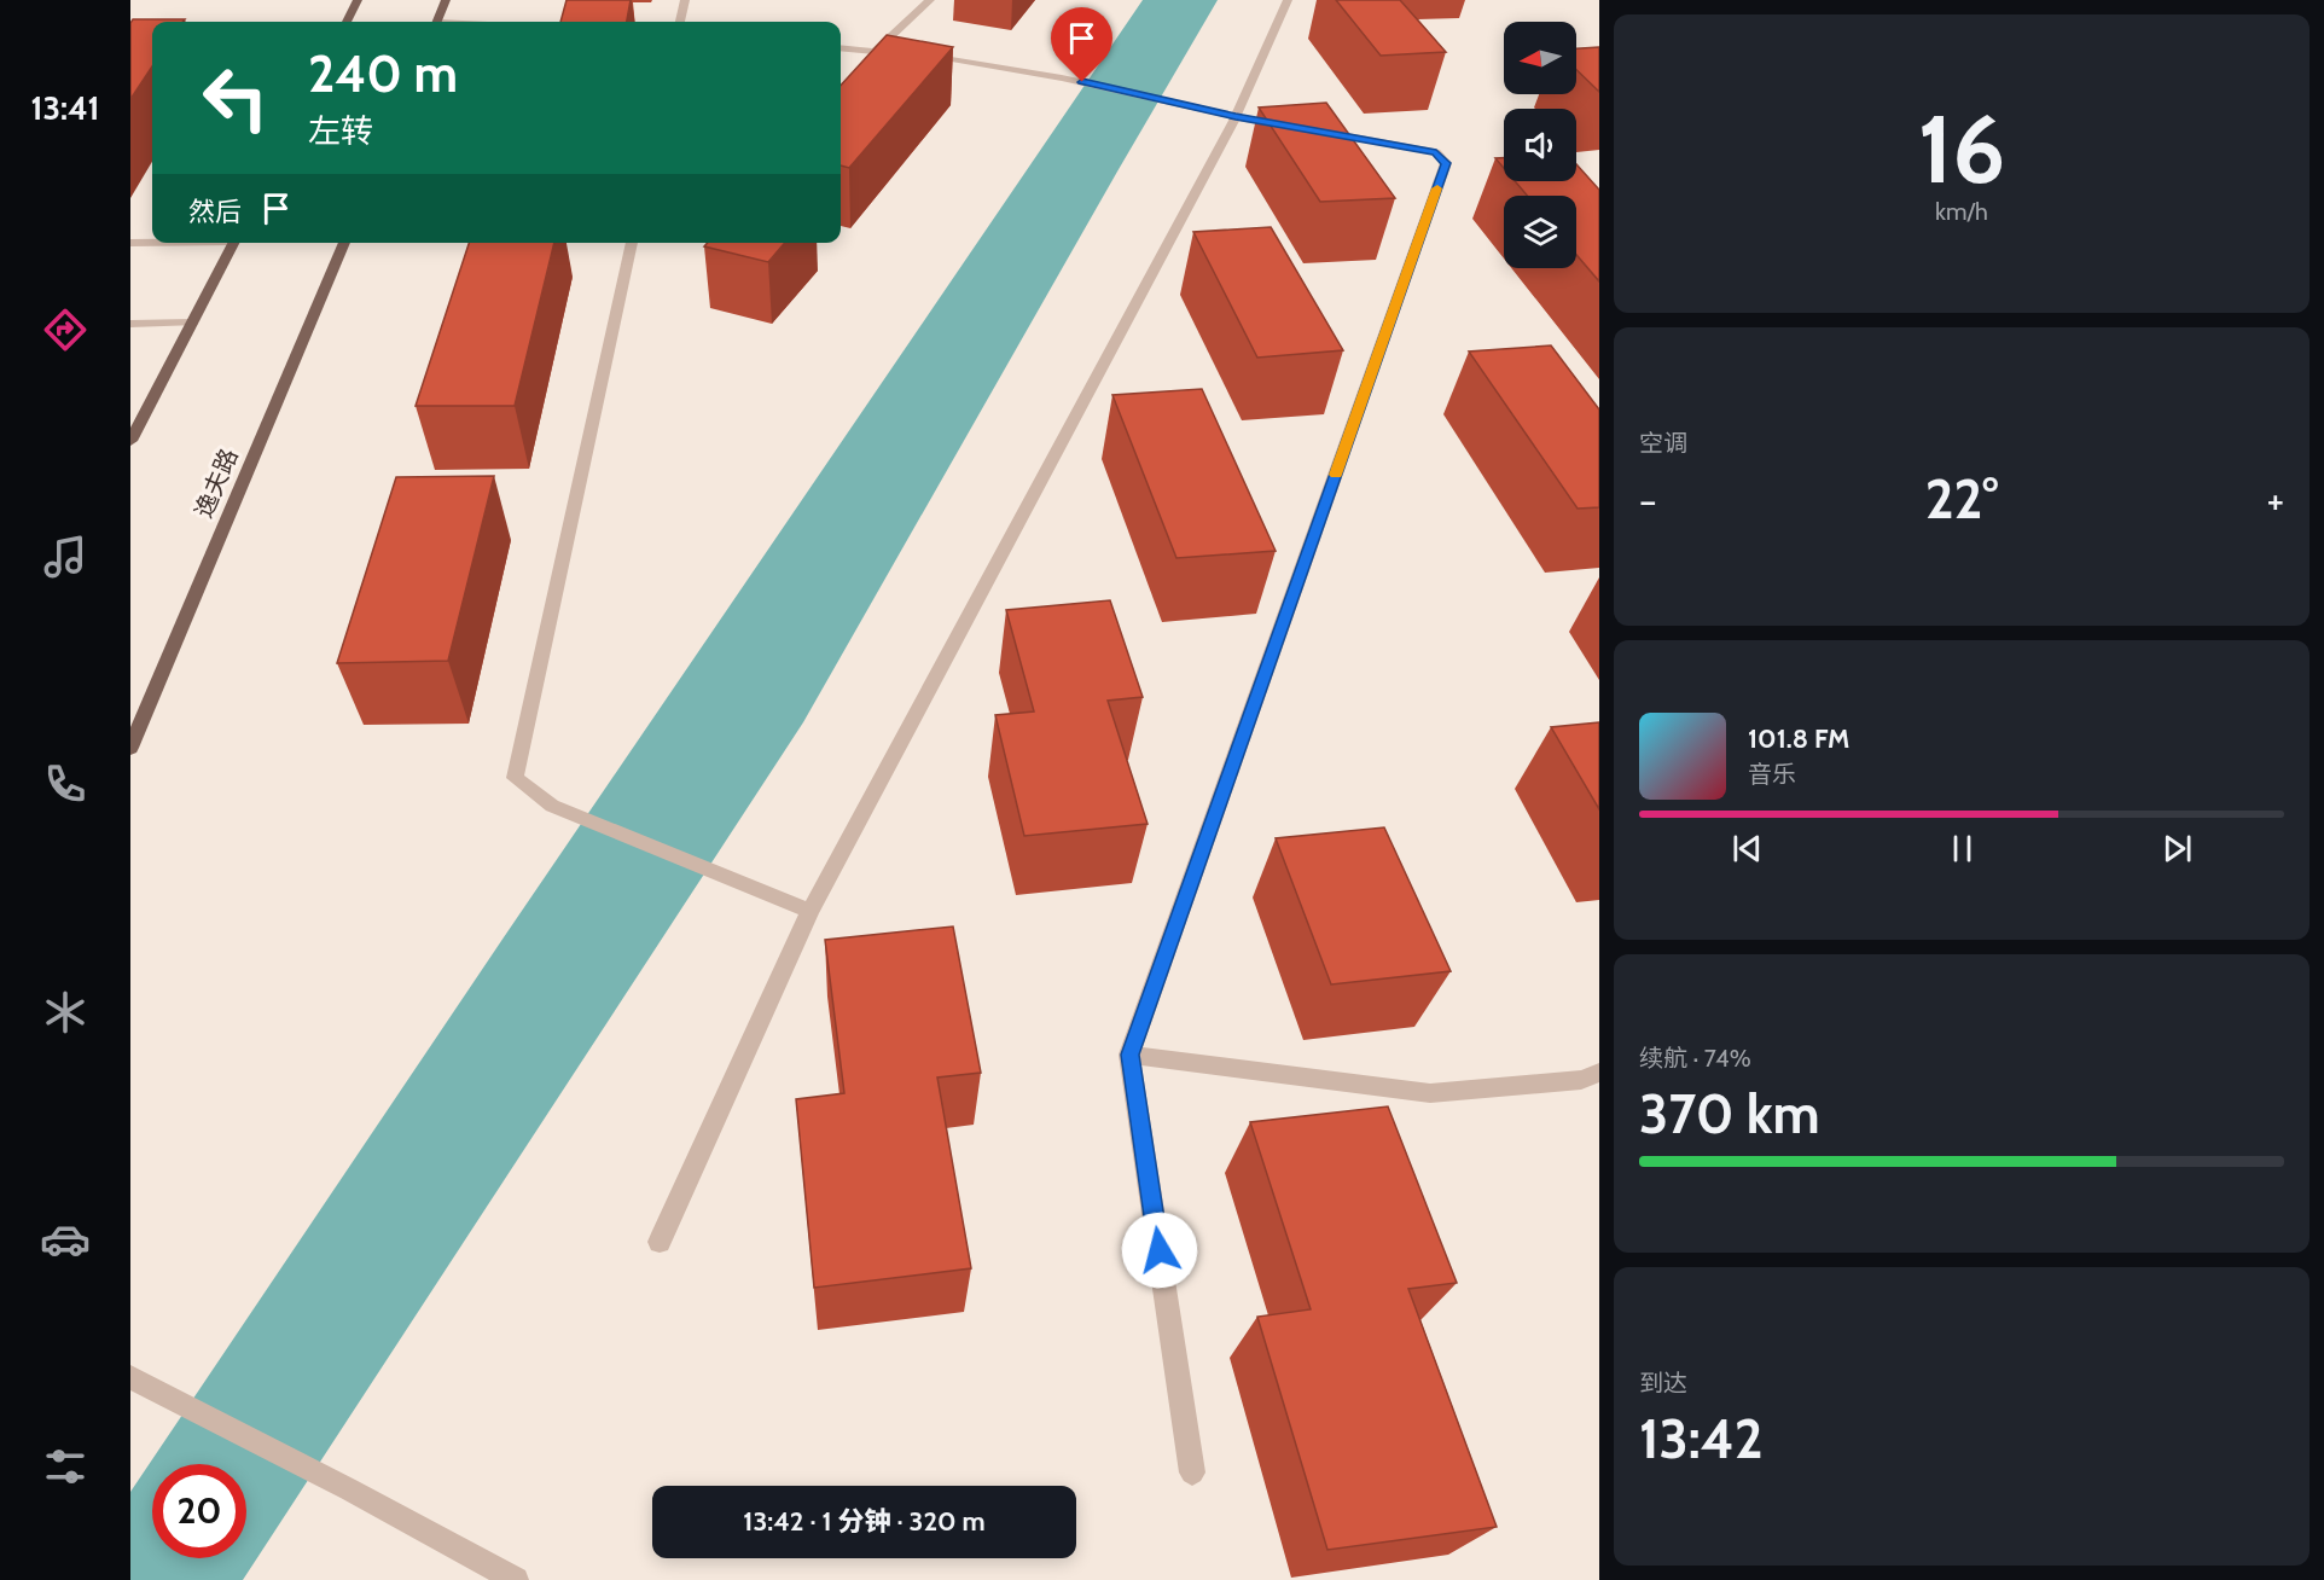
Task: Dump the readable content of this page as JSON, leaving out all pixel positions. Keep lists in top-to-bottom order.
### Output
{
  "streets": {
    "main road": ["逸夫路"]
  },
  "north": "left",
  "page": {
    "tabs": "13:41",
    "tile": [
      ["16", "km/h"],
      "空调",
      ["续航 · 74%", "370 km"],
      ["到达", "13:42"]
    ],
    "turn": ["240 m", "左转"],
    "then": "然后",
    "heat": ["−", "22°", "+"],
    "song": ["101.8 FM", "音乐"],
    "limit": "20",
    "trip": "13:42 · 1 分钟 · 320 m"
  }
}
